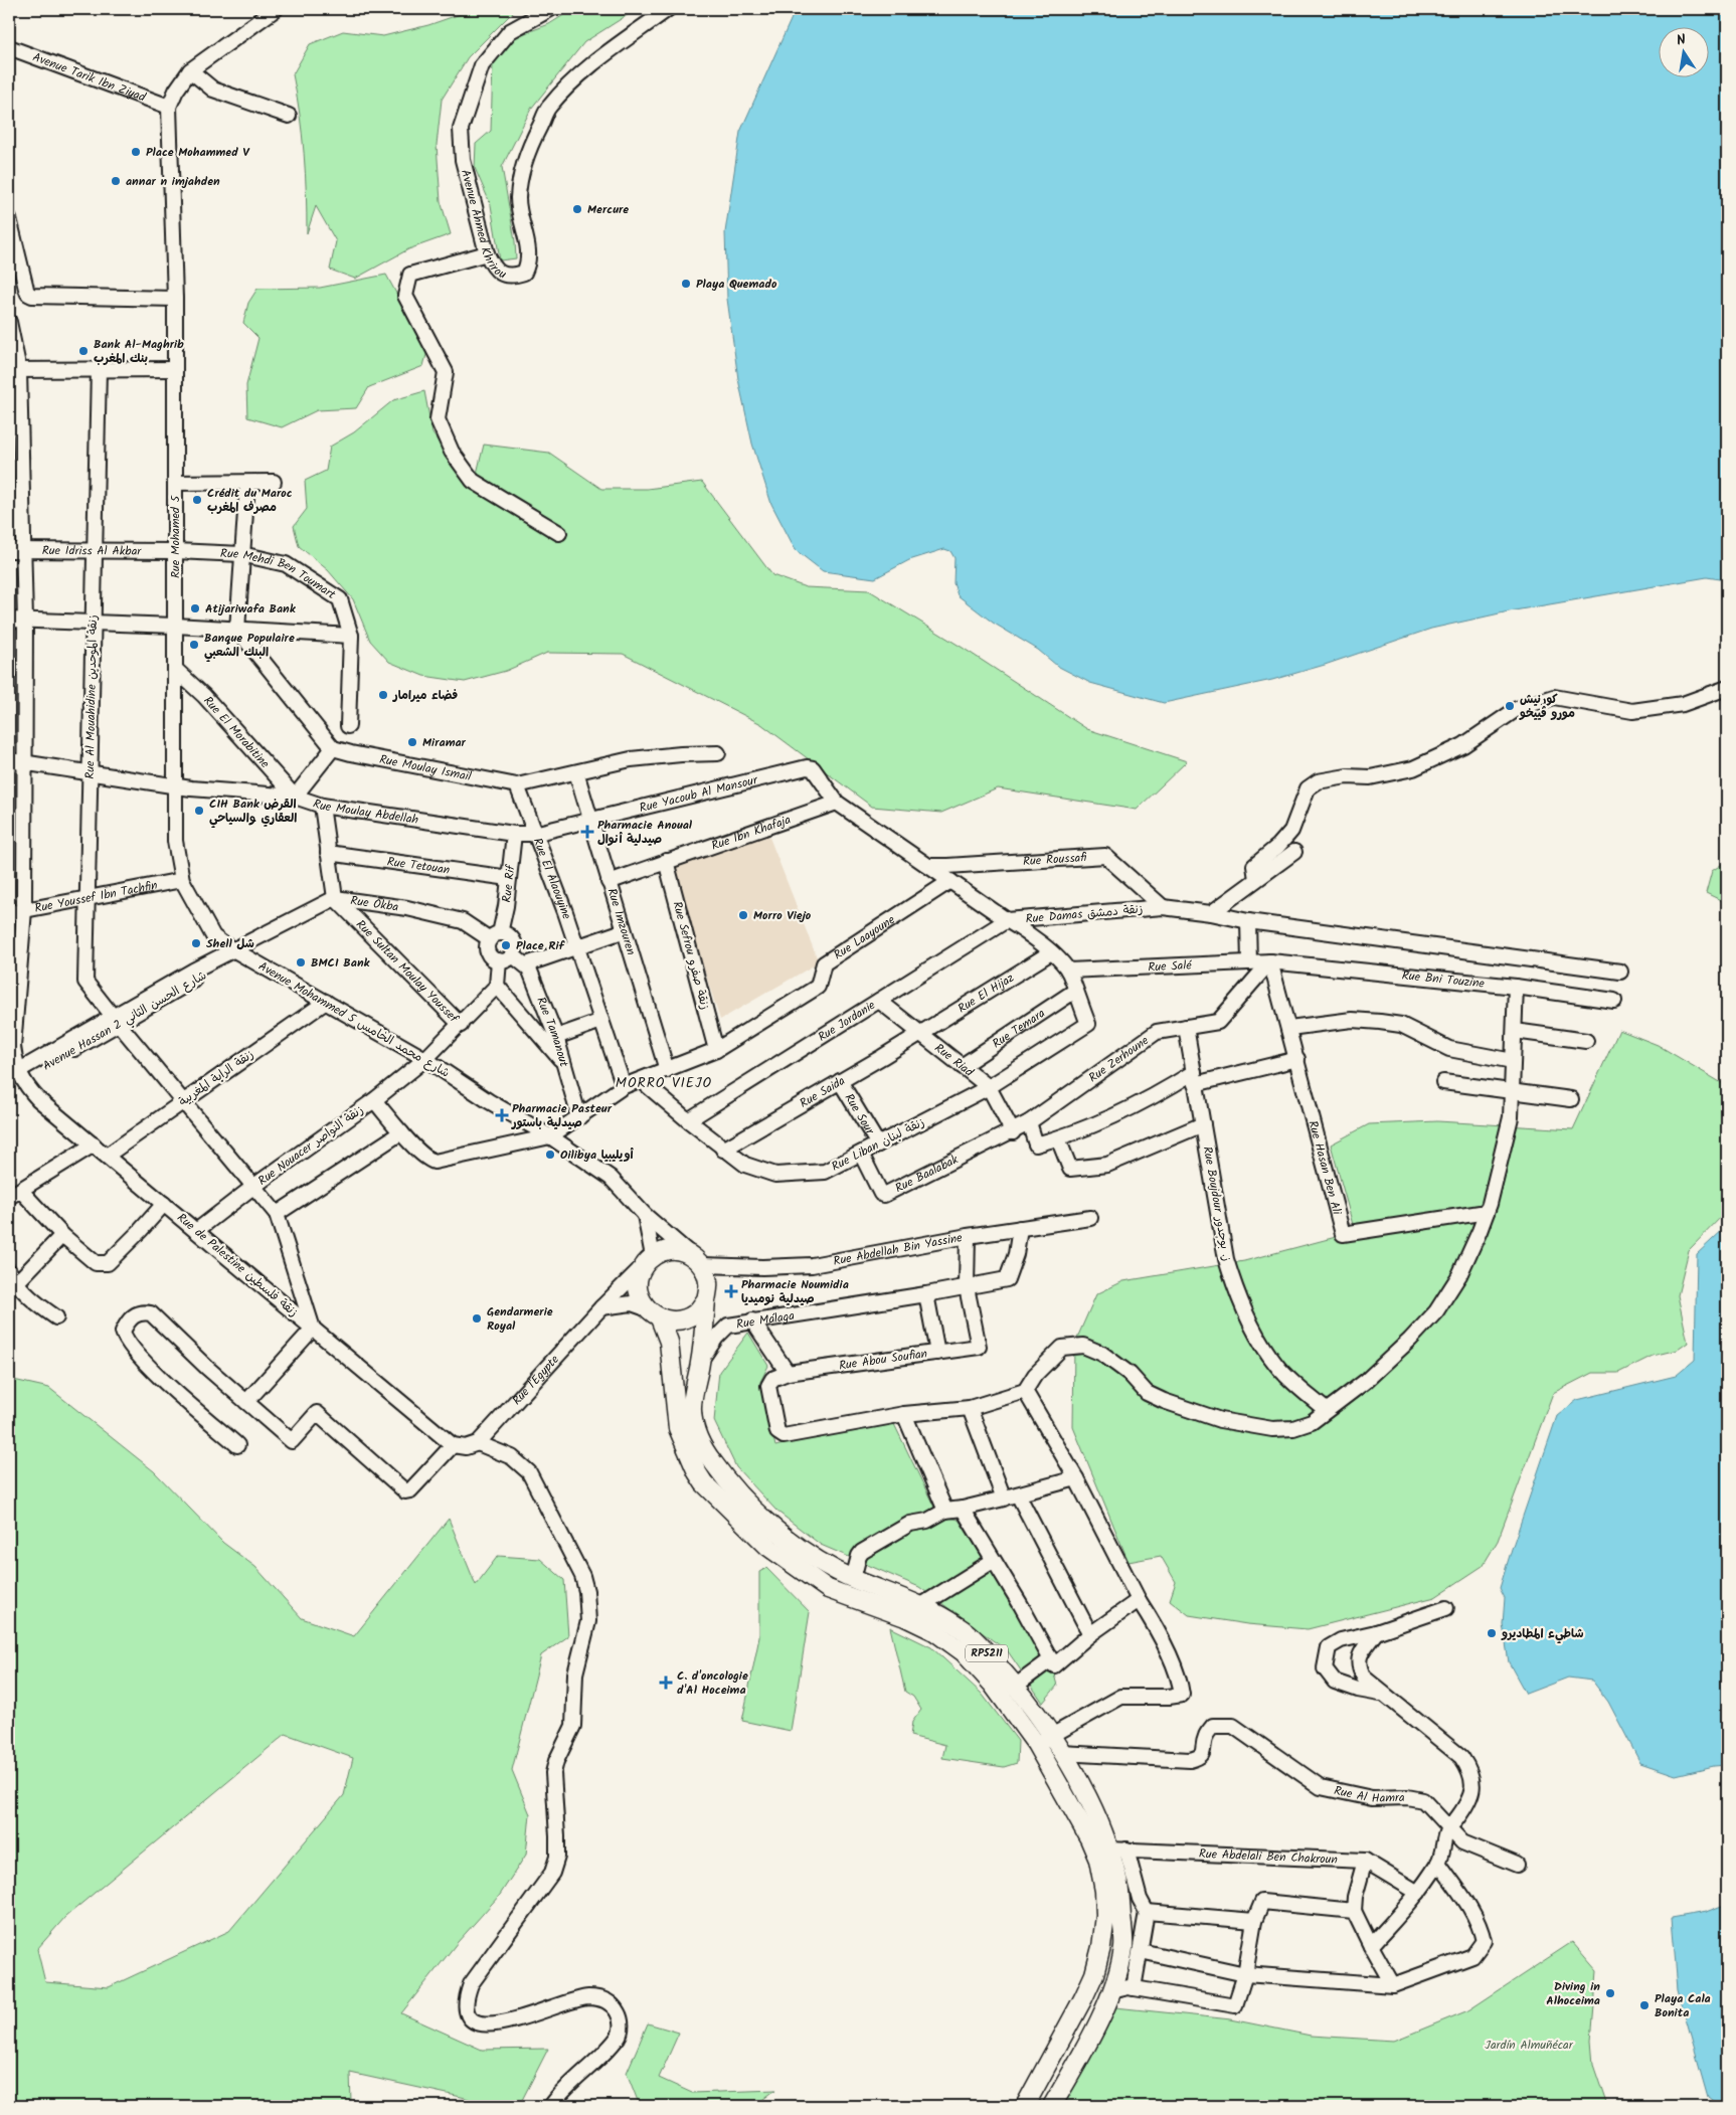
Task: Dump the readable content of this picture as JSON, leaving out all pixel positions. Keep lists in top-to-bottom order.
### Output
{
  "streets": {
    "main road": ["RP5211"],
    "street": [
      "Avenue Tarik Ibn Ziyad",
      "Avenue Ahmed Khrirou",
      "Rue Mohamed 5",
      "Rue Idriss Al Akbar",
      "Rue Mehdi Ben Toumart",
      "Rue Al Mouahidine زنقة الموحدين",
      "Rue El Morabitine",
      "Rue Moulay Ismail",
      "Rue Yacoub Al Mansour",
      "Rue Moulay Abdellah",
      "Rue Ibn Khafaja",
      "Rue Roussafi",
      "Rue Tetouan",
      "Rue El Alaouyine",
      "Rue Rif",
      "Rue Youssef Ibn Tachfin",
      "Rue Okba",
      "Rue Damas زنقة دمشق",
      "Rue Imzouren",
      "Rue Laayoune",
      "Rue Sefrou زنقة صفرو",
      "Rue Salé",
      "Rue Sultan Moulay Youssef",
      "Rue Bni Touzine",
      "Rue El Hijaz",
      "Avenue Mohammed 5 شارع محمد الخامس",
      "Avenue Hassan 2 شارع الحسن الثاني",
      "Rue Jordanie",
      "Rue Temara",
      "Rue Tamanout",
      "Rue Riad",
      "Rue Zerhoune",
      "زنقة الراية المغربية",
      "Rue Saida",
      "Rue Sour",
      "Rue Liban زنقة لبنان",
      "Rue Nouacer زنقة النواصر",
      "Rue Hasan Ben Ali",
      "Rue Baalabak",
      "Rue Boujdour ز. بوجدور",
      "Rue Abdellah Bin Yassine",
      "Rue de Palestine زنقة فلسطين",
      "Rue Málaga",
      "Rue Abou Soufian",
      "Rue l'Egypte",
      "Rue Al Hamra",
      "Rue Abdelali Ben Chakroun"
    ]
  },
  "crossings": [
    ["Avenue Tarik Ibn Ziyad", "Rue Mohamed 5"],
    ["Rue Mohamed 5", "Rue Idriss Al Akbar"],
    ["Rue Mohamed 5", "Rue Mehdi Ben Toumart"],
    ["Rue Mohamed 5", "Rue El Morabitine"],
    ["Rue Mohamed 5", "Rue Moulay Abdellah"],
    ["Rue Mohamed 5", "Rue Youssef Ibn Tachfin"],
    ["Rue Mohamed 5", "Rue Okba"],
    ["Rue Mohamed 5", "Avenue Mohammed 5 شارع محمد الخامس"],
    ["Rue Mohamed 5", "Avenue Hassan 2 شارع الحسن الثاني"],
    ["Rue Idriss Al Akbar", "Rue Mehdi Ben Toumart"],
    ["Rue Idriss Al Akbar", "Rue Al Mouahidine زنقة الموحدين"],
    ["Rue Al Mouahidine زنقة الموحدين", "Rue Moulay Abdellah"],
    ["Rue Al Mouahidine زنقة الموحدين", "Rue Youssef Ibn Tachfin"],
    ["Rue Al Mouahidine زنقة الموحدين", "Avenue Hassan 2 شارع الحسن الثاني"],
    ["Rue Al Mouahidine زنقة الموحدين", "زنقة الراية المغربية"],
    ["Rue Al Mouahidine زنقة الموحدين", "Rue Nouacer زنقة النواصر"],
    ["Rue El Morabitine", "Rue Moulay Abdellah"],
    ["Rue Moulay Ismail", "Rue El Alaouyine"],
    ["Rue Yacoub Al Mansour", "Rue Moulay Abdellah"],
    ["Rue Yacoub Al Mansour", "Rue Ibn Khafaja"],
    ["Rue Yacoub Al Mansour", "Rue El Alaouyine"],
    ["Rue Yacoub Al Mansour", "Rue Rif"],
    ["Rue Yacoub Al Mansour", "Rue Imzouren"],
    ["Rue Moulay Abdellah", "Rue Rif"],
    ["Rue Ibn Khafaja", "Rue Imzouren"],
    ["Rue Ibn Khafaja", "Rue Sefrou زنقة صفرو"],
    ["Rue Roussafi", "Rue Damas زنقة دمشق"],
    ["Rue Tetouan", "Rue Rif"],
    ["Rue El Alaouyine", "Rue Laayoune"],
    ["Rue Rif", "Rue Okba"],
    ["Rue Okba", "Rue Sultan Moulay Youssef"],
    ["Rue Okba", "Avenue Mohammed 5 شارع محمد الخامس"],
    ["Rue Okba", "Avenue Hassan 2 شارع الحسن الثاني"],
    ["Rue Damas زنقة دمشق", "Rue Jordanie"],
    ["Rue Imzouren", "Rue Laayoune"],
    ["Rue Laayoune", "Rue Sefrou زنقة صفرو"],
    ["Rue Laayoune", "Avenue Mohammed 5 شارع محمد الخامس"],
    ["Rue Laayoune", "Rue Tamanout"],
    ["Rue Laayoune", "Rue Liban زنقة لبنان"],
    ["Rue Salé", "Rue Bni Touzine"],
    ["Rue Salé", "Rue Zerhoune"],
    ["Rue Salé", "Rue Hasan Ben Ali"],
    ["Rue Bni Touzine", "Rue Zerhoune"],
    ["Rue Bni Touzine", "Rue Hasan Ben Ali"],
    ["Rue El Hijaz", "Rue Riad"],
    ["Rue El Hijaz", "Rue Saida"],
    ["Avenue Mohammed 5 شارع محمد الخامس", "Avenue Hassan 2 شارع الحسن الثاني"],
    ["Avenue Mohammed 5 شارع محمد الخامس", "زنقة الراية المغربية"],
    ["Avenue Mohammed 5 شارع محمد الخامس", "Rue Nouacer زنقة النواصر"],
    ["Avenue Mohammed 5 شارع محمد الخامس", "Rue Abdellah Bin Yassine"],
    ["Avenue Mohammed 5 شارع محمد الخامس", "Rue l'Egypte"],
    ["Avenue Mohammed 5 شارع محمد الخامس", "RP5211"],
    ["Avenue Hassan 2 شارع الحسن الثاني", "Rue de Palestine زنقة فلسطين"],
    ["Rue Jordanie", "Rue Riad"],
    ["Rue Jordanie", "Rue Liban زنقة لبنان"],
    ["Rue Temara", "Rue Riad"],
    ["Rue Temara", "Rue Liban زنقة لبنان"],
    ["Rue Riad", "Rue Zerhoune"],
    ["Rue Riad", "Rue Saida"],
    ["Rue Riad", "Rue Liban زنقة لبنان"],
    ["Rue Riad", "Rue Baalabak"],
    ["Rue Zerhoune", "Rue Hasan Ben Ali"],
    ["Rue Zerhoune", "Rue Baalabak"],
    ["Rue Zerhoune", "Rue Boujdour ز. بوجدور"],
    ["زنقة الراية المغربية", "Rue de Palestine زنقة فلسطين"],
    ["Rue Saida", "Rue Sour"],
    ["Rue Saida", "Rue Liban زنقة لبنان"],
    ["Rue Sour", "Rue Liban زنقة لبنان"],
    ["Rue Liban زنقة لبنان", "Rue Baalabak"],
    ["Rue Nouacer زنقة النواصر", "Rue de Palestine زنقة فلسطين"],
    ["Rue Abdellah Bin Yassine", "Rue Málaga"],
    ["Rue Abdellah Bin Yassine", "Rue l'Egypte"],
    ["Rue Abdellah Bin Yassine", "RP5211"],
    ["Rue de Palestine زنقة فلسطين", "Rue l'Egypte"],
    ["Rue Málaga", "Rue Abou Soufian"],
    ["Rue Málaga", "RP5211"],
    ["Rue l'Egypte", "RP5211"],
    ["RP5211", "Rue Al Hamra"],
    ["RP5211", "Rue Abdelali Ben Chakroun"]
  ],
  "districts": ["MORRO VIEJO"],
  "parks": ["Jardín Almuñécar"],
  "places": {
    "other": [
      "Place Mohammed V",
      "annar n imjahden",
      "Mercure",
      "Playa Quemado",
      "Bank Al-Maghrib بنك المغرب",
      "Crédit du Maroc مصرف المغرب",
      "Atijariwafa Bank",
      "Banque Populaire البنك الشعبي",
      "فضاء ميرامار",
      "كورنيش مورو ڤييخو",
      "Miramar",
      "CIH Bank القرض العقاري والسياحي",
      "Morro Viejo",
      "Shell شل",
      "Place Rif",
      "BMCI Bank",
      "Oilibya أويليبيا",
      "Gendarmerie Royal",
      "شاطيء المطاديرو",
      "Diving in Alhoceima",
      "Playa Cala Bonita"
    ],
    "health": [
      "Pharmacie Anoual صيدلية أنوال",
      "Pharmacie Pasteur صيدلية باستور",
      "Pharmacie Noumidia صيدلية نوميديا",
      "C. d'oncologie d'Al Hoceima"
    ]
  },
  "north": "top"
}
